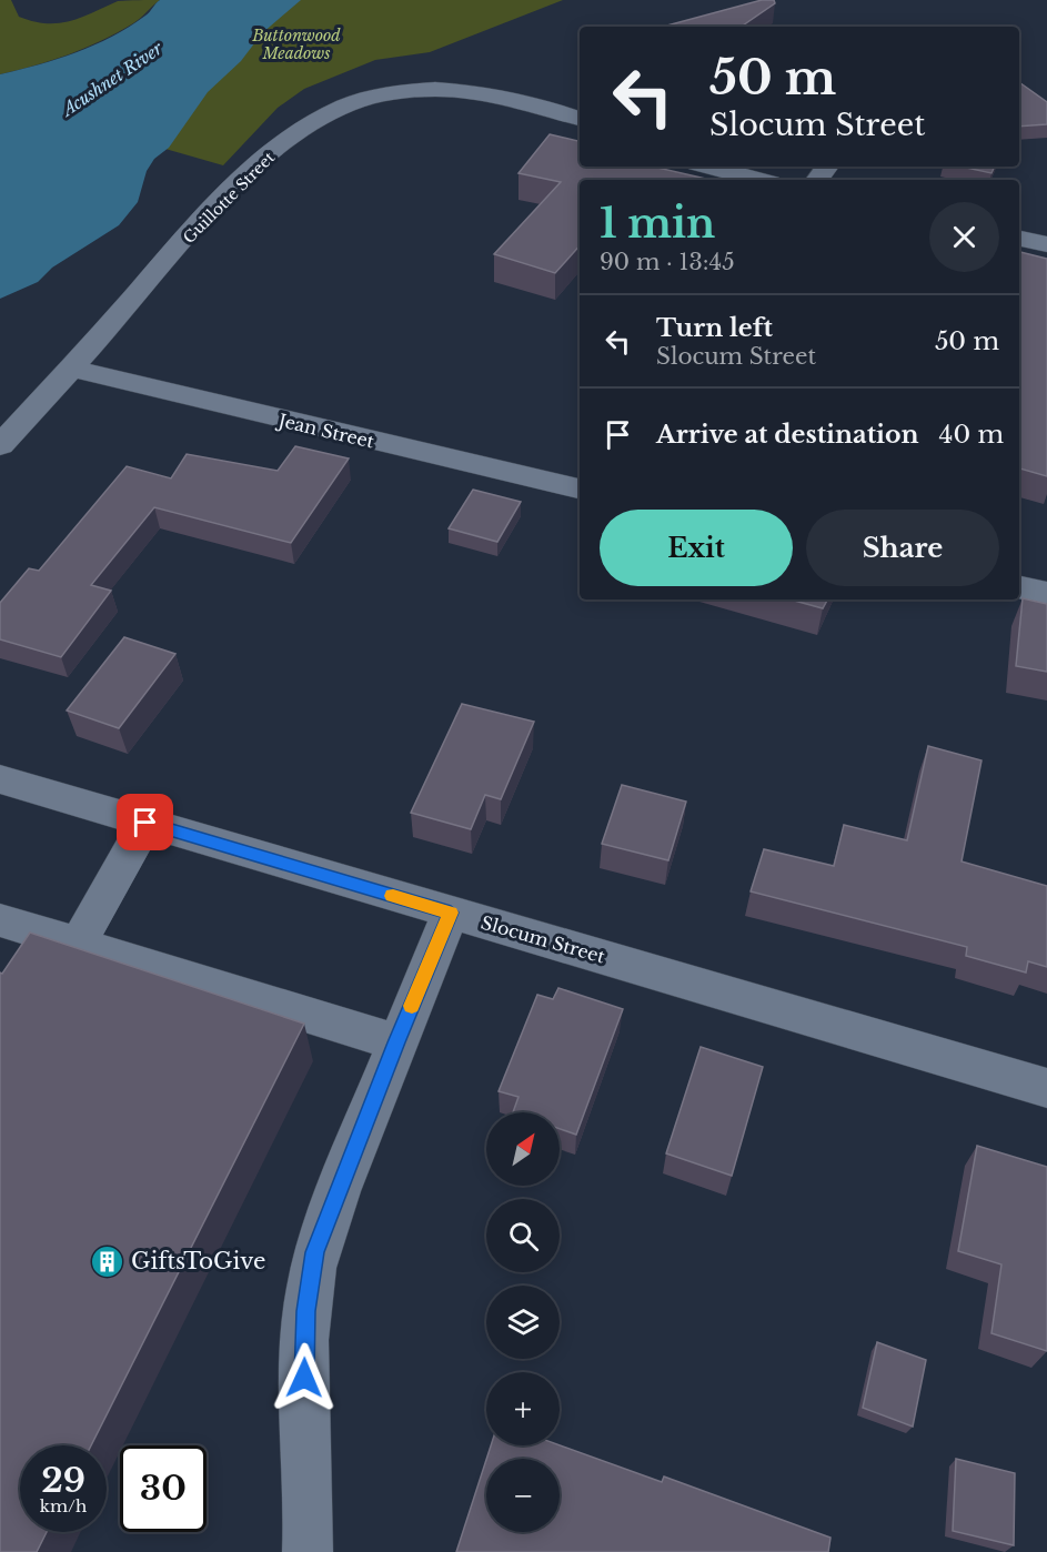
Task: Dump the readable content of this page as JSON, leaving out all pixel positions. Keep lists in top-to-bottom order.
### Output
{
  "streets": {
    "street": ["Guillotte Street", "Jean Street", "Slocum Street"]
  },
  "crossings": [
    ["Guillotte Street", "Jean Street"]
  ],
  "water": ["Acushnet River"],
  "parks": ["Buttonwood Meadows"],
  "places": {
    "building": ["GiftsToGive"]
  },
  "north": "top right",
  "page": {
    "turn": ["50 m", "Slocum Street"],
    "heading": ["1 min", "90 m · 13:45"],
    "list": [
      {
        "name": "Turn left",
        "note": "Slocum Street",
        "value": "50 m"
      },
      {
        "name": "Arrive at destination",
        "value": "40 m"
      }
    ],
    "buttons": ["Exit", "Share"],
    "map_buttons": ["+", "−"],
    "speed": "29 km/h",
    "limit": "30"
  }
}
